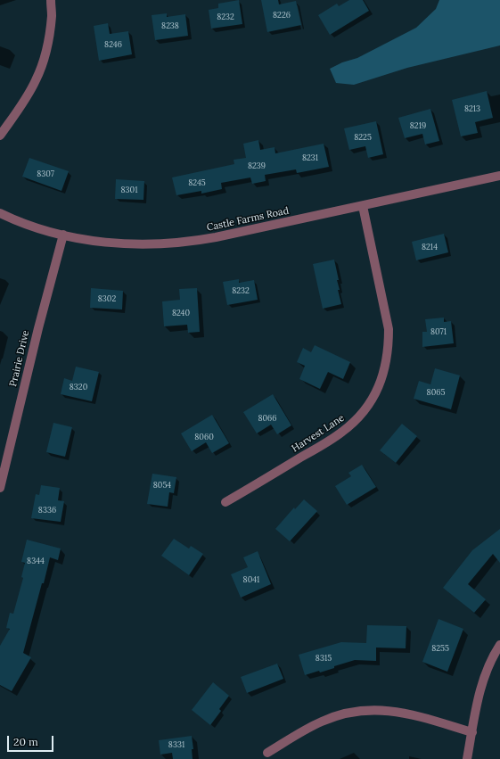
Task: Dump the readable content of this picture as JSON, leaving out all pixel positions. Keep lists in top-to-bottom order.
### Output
{
  "streets": {
    "street": ["Castle Farms Road", "Prairie Drive", "Harvest Lane"]
  },
  "crossings": [
    ["Castle Farms Road", "Prairie Drive"],
    ["Castle Farms Road", "Harvest Lane"]
  ],
  "house_numbers": [
    "8226",
    "8232",
    "8238",
    "8246",
    "8213",
    "8219",
    "8225",
    "8231",
    "8239",
    "8307",
    "8245",
    "8301",
    "8214",
    "8232",
    "8302",
    "8240",
    "8071",
    "8320",
    "8065",
    "8066",
    "8060",
    "8054",
    "8336",
    "8344",
    "8041",
    "8255",
    "8315",
    "8331"
  ],
  "scale_bar": "20 m"
}
